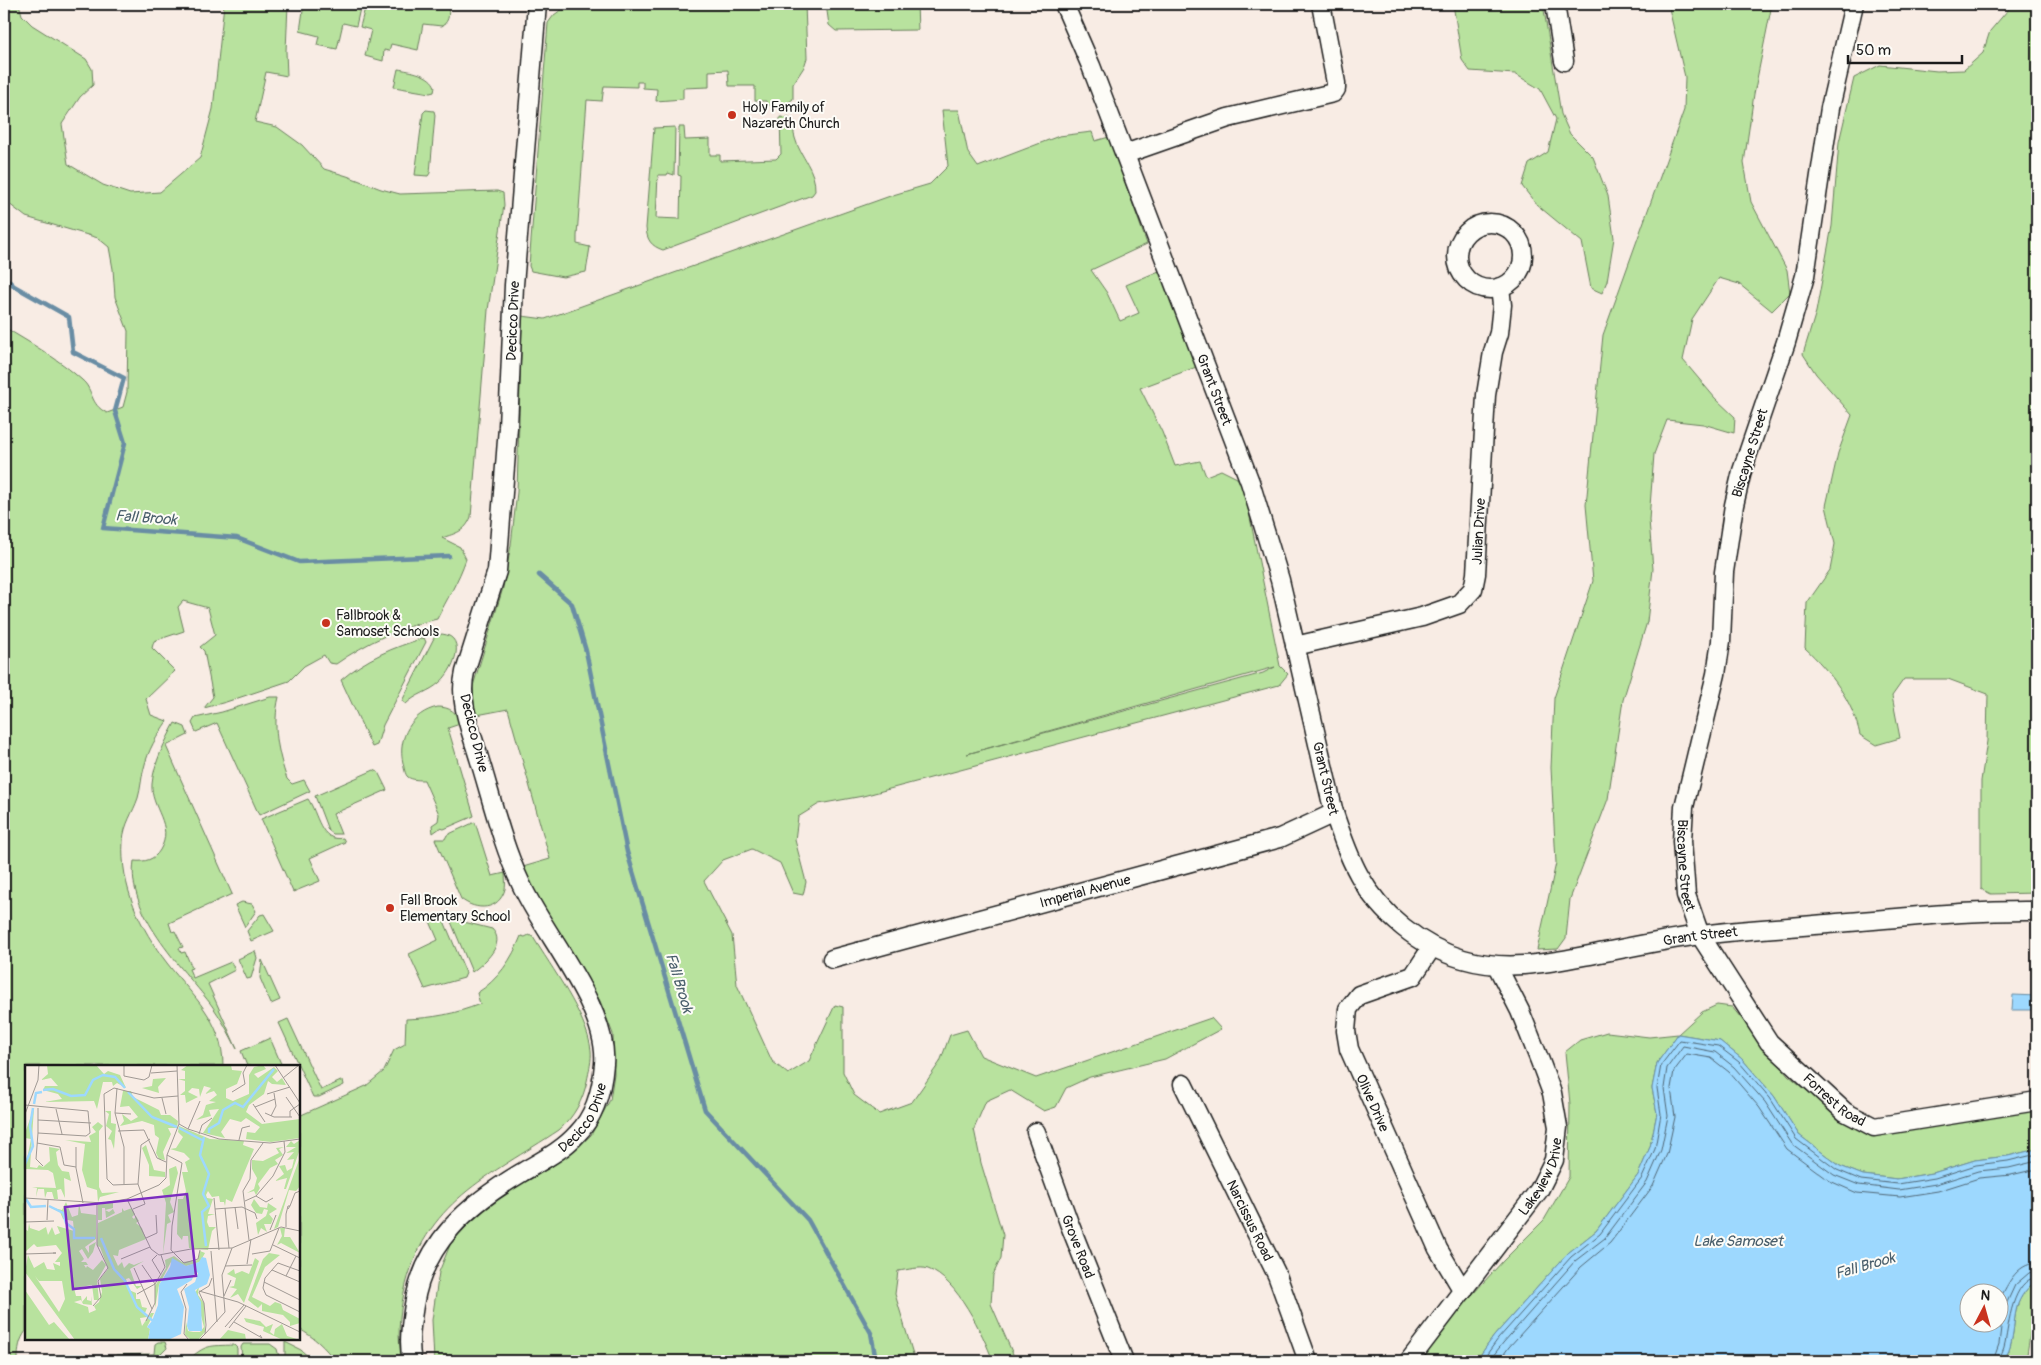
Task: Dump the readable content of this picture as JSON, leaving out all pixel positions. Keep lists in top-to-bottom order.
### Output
{
  "streets": {
    "street": [
      "Decicco Drive",
      "Grant Street",
      "Biscayne Street",
      "Julian Drive",
      "Imperial Avenue",
      "Forrest Road",
      "Olive Drive",
      "Lakeview Drive",
      "Narcissus Road",
      "Grove Road"
    ]
  },
  "crossings": [
    ["Grant Street", "Biscayne Street"],
    ["Grant Street", "Julian Drive"],
    ["Grant Street", "Imperial Avenue"],
    ["Grant Street", "Forrest Road"],
    ["Grant Street", "Olive Drive"],
    ["Grant Street", "Lakeview Drive"],
    ["Biscayne Street", "Forrest Road"],
    ["Olive Drive", "Lakeview Drive"]
  ],
  "water": ["Fall Brook", "Lake Samoset"],
  "places": ["Holy Family of Nazareth Church", "Fallbrook & Samoset Schools", "Fall Brook Elementary School"],
  "scale_bar": "50 m",
  "north": "top"
}
